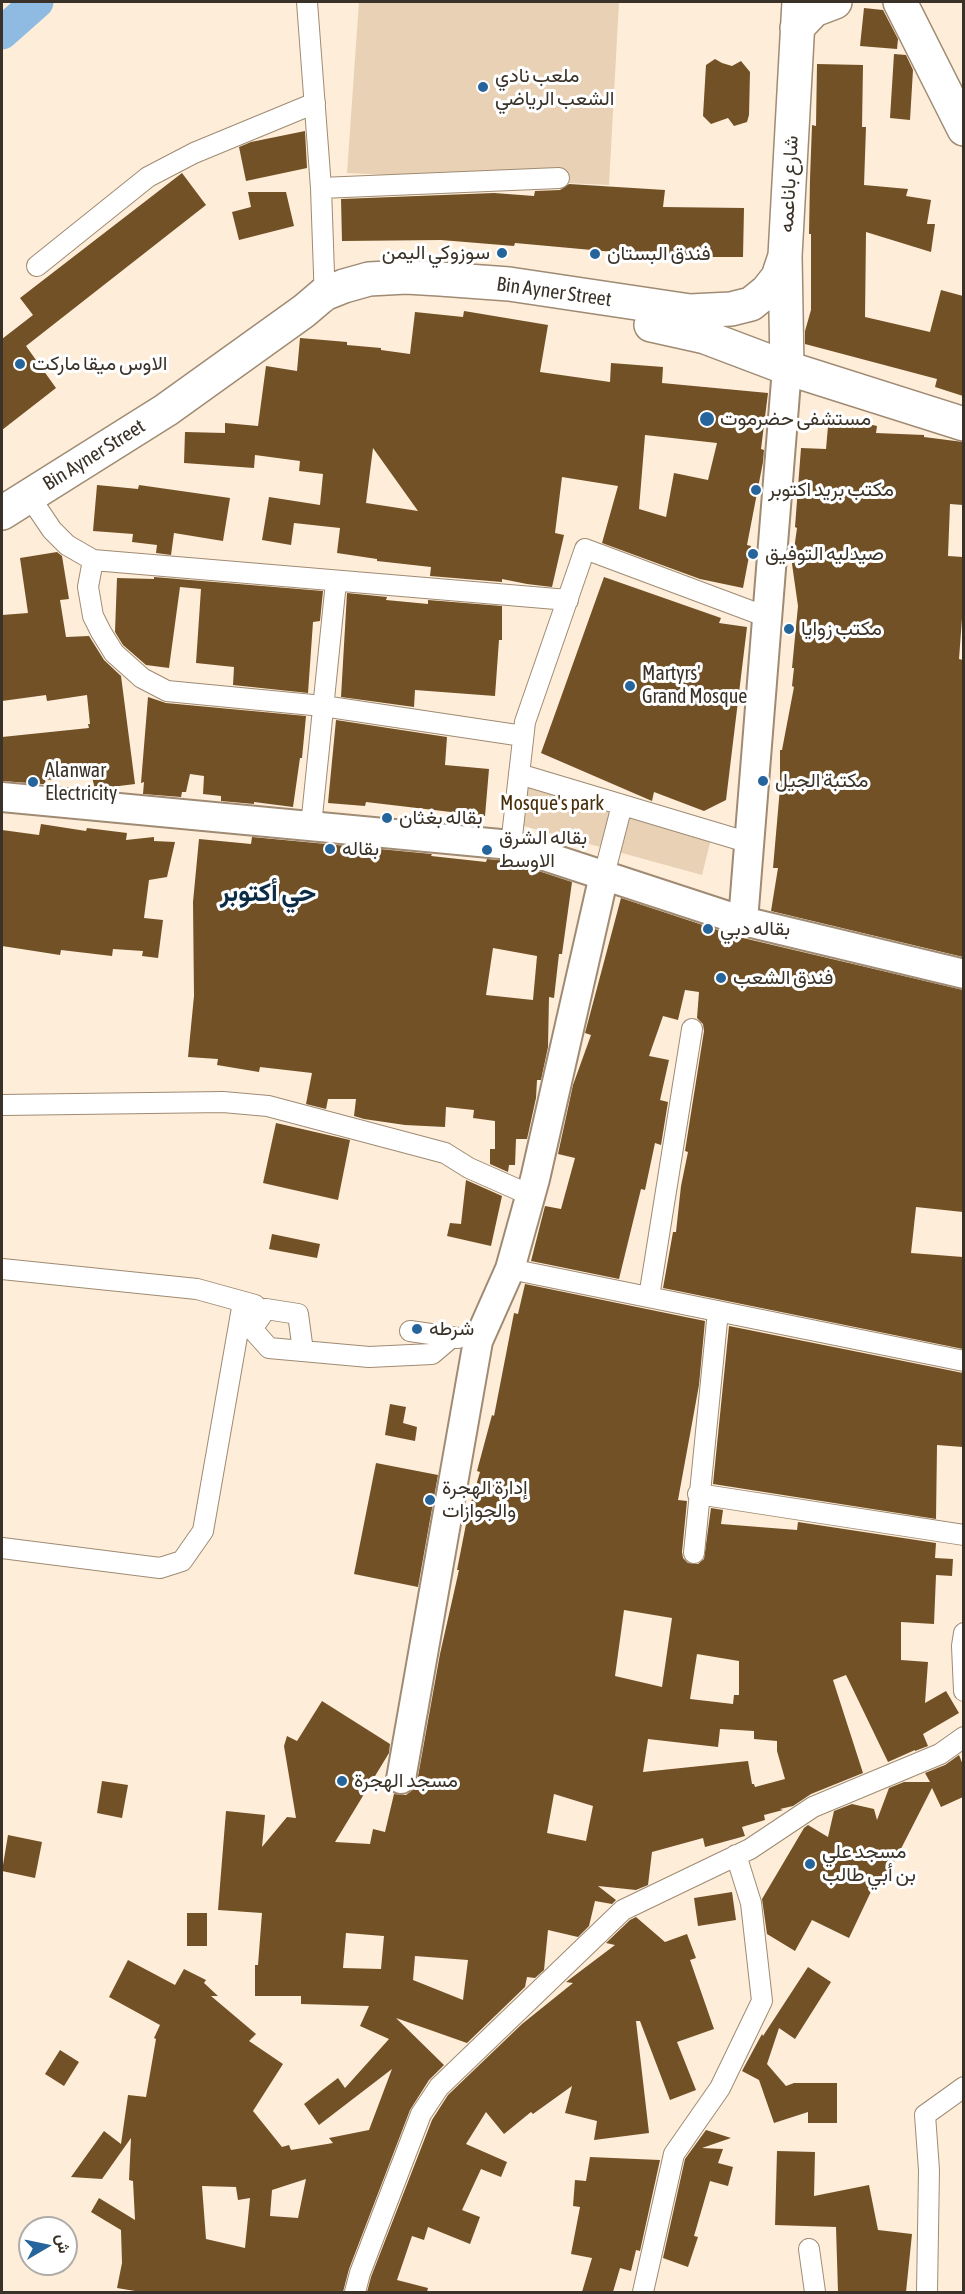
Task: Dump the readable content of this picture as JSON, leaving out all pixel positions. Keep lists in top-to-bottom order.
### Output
{
  "streets": {
    "highway": ["شارع باناعمه", "Bin Ayner Street"]
  },
  "crossings": [
    ["شارع باناعمه", "Bin Ayner Street"]
  ],
  "districts": ["حي أكتوبر"],
  "parks": ["Mosque's park"],
  "places": [
    "ملعب نادي الشعب الرياضي",
    "سوزوكي اليمن",
    "فندق البستان",
    "الاوس ميقا ماركت",
    "مستشفى حضرموت",
    "مكتب بريد اكتوبر",
    "صيدليه التوفيق",
    "مكتب زوايا",
    "Martyrs' Grand Mosque",
    "مكتبة الجيل",
    "Alanwar Electricity",
    "بقاله بغثان",
    "بقاله",
    "بقاله الشرق الاوسط",
    "بقاله دبي",
    "فندق الشعب",
    "شرطه",
    "إدارة الهجرة والجوازات",
    "مسجد الهجرة",
    "مسجد علي بن أبي طالب"
  ],
  "north": "right"
}
